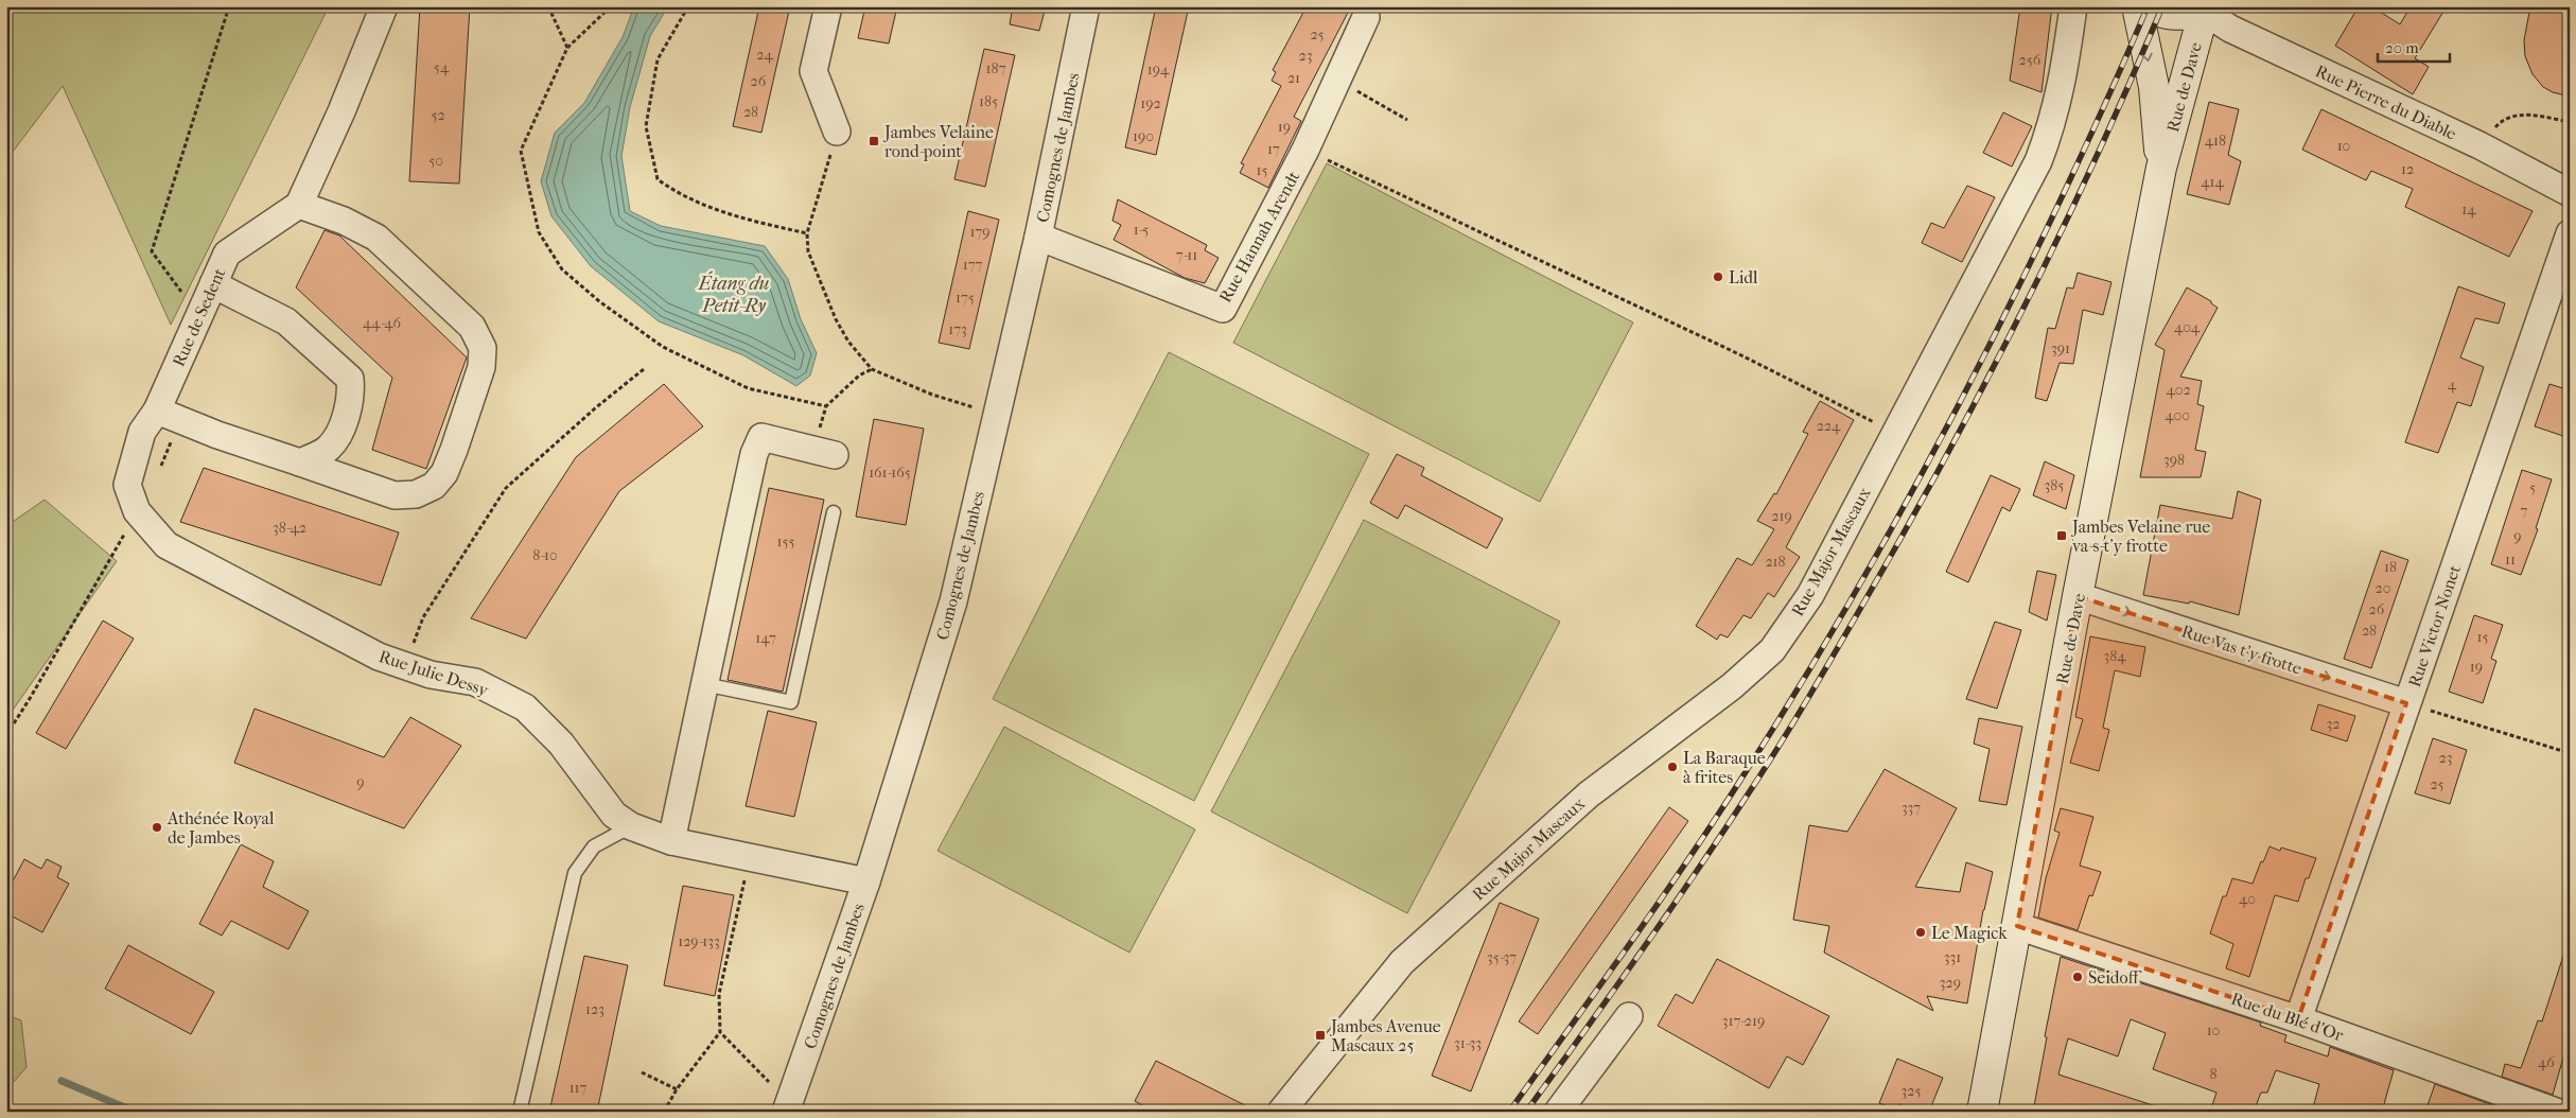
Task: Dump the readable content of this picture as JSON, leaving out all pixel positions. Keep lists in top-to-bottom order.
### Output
{
  "streets": {
    "main road": ["Rue de Dave"],
    "street": [
      "Rue Pierre du Diable",
      "Comognes de Jambes",
      "Rue Hannah Arendt",
      "Rue de Sedent",
      "Rue Major Mascaux",
      "Rue Victor Nonet",
      "Rue Vas t'y frotte",
      "Rue Julie Dessy",
      "Rue du Blé d'Or"
    ]
  },
  "crossings": [
    ["Rue de Dave", "Rue Pierre du Diable"],
    ["Rue de Dave", "Rue Vas t'y frotte"],
    ["Rue de Dave", "Rue du Blé d'Or"],
    ["Comognes de Jambes", "Rue Hannah Arendt"],
    ["Comognes de Jambes", "Rue Julie Dessy"],
    ["Rue de Sedent", "Rue Julie Dessy"],
    ["Rue Victor Nonet", "Rue Vas t'y frotte"],
    ["Rue Victor Nonet", "Rue du Blé d'Or"]
  ],
  "one_way": ["Rue Vas t'y frotte"],
  "water": ["Étang du Petit-Ry"],
  "places": {
    "transit": ["Jambes Velaine rond-point", "Jambes Velaine rue va-s-t'y frotte", "Jambes Avenue Mascaux 25"],
    "other": [
      "Lidl",
      "La Baraque à frites",
      "Athénée Royal de Jambes",
      "Le Magick",
      "Seidoff"
    ]
  },
  "house_numbers": [
    "25",
    "24",
    "23",
    "256",
    "54",
    "187",
    "194",
    "21",
    "26",
    "185",
    "192",
    "28",
    "52",
    "19",
    "190",
    "418",
    "10",
    "17",
    "50",
    "12",
    "15",
    "414",
    "14",
    "1-5",
    "179",
    "7-11",
    "177",
    "175",
    "44-46",
    "404",
    "173",
    "391",
    "4",
    "402",
    "400",
    "224",
    "398",
    "161-165",
    "385",
    "5",
    "7",
    "219",
    "38-42",
    "9",
    "155",
    "8-10",
    "11",
    "218",
    "18",
    "20",
    "26",
    "28",
    "15",
    "147",
    "384",
    "19",
    "32",
    "23",
    "9",
    "25",
    "337",
    "40",
    "129-133",
    "35-37",
    "331",
    "329",
    "123",
    "317-219",
    "10",
    "31-33",
    "46",
    "8",
    "117",
    "325"
  ],
  "scale_bar": "20 m"
}
